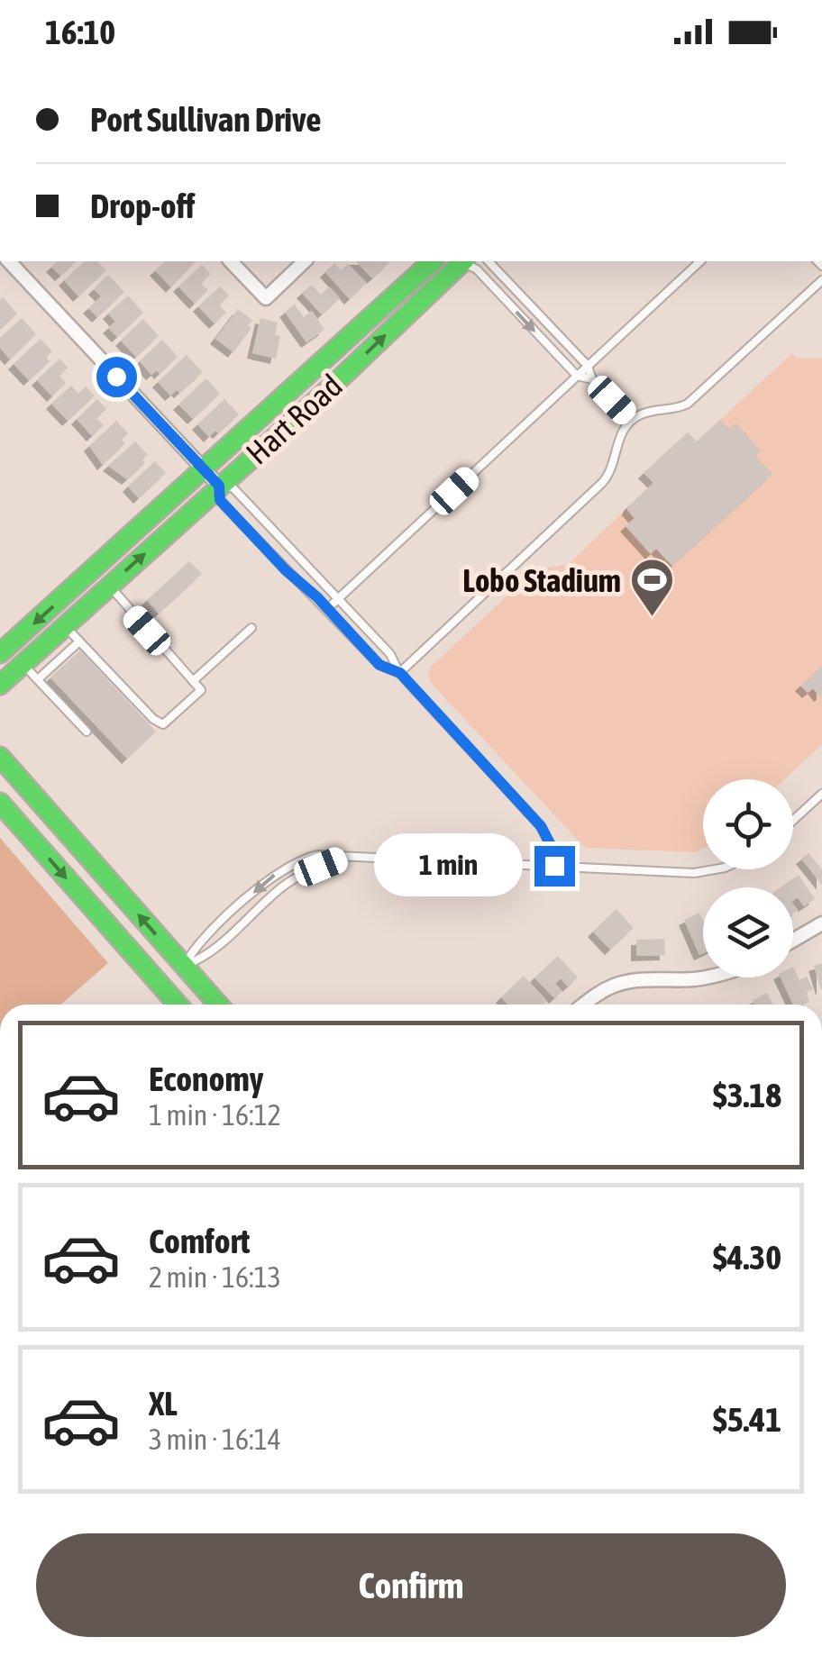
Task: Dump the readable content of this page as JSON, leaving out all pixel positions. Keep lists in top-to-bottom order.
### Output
{
  "streets": {
    "street": ["Hart Road"]
  },
  "places": {
    "sports": ["Lobo Stadium"]
  },
  "page": {
    "status": "16:10",
    "banner": ["Port Sullivan Drive", "Drop-off"],
    "bubble": "1 min",
    "list": [
      {
        "name": "Economy",
        "note": "1 min · 16:12",
        "value": "$3.18"
      },
      {
        "name": "Comfort",
        "note": "2 min · 16:13",
        "value": "$4.30"
      },
      {
        "name": "XL",
        "note": "3 min · 16:14",
        "value": "$5.41"
      }
    ],
    "buttons": "Confirm"
  }
}
